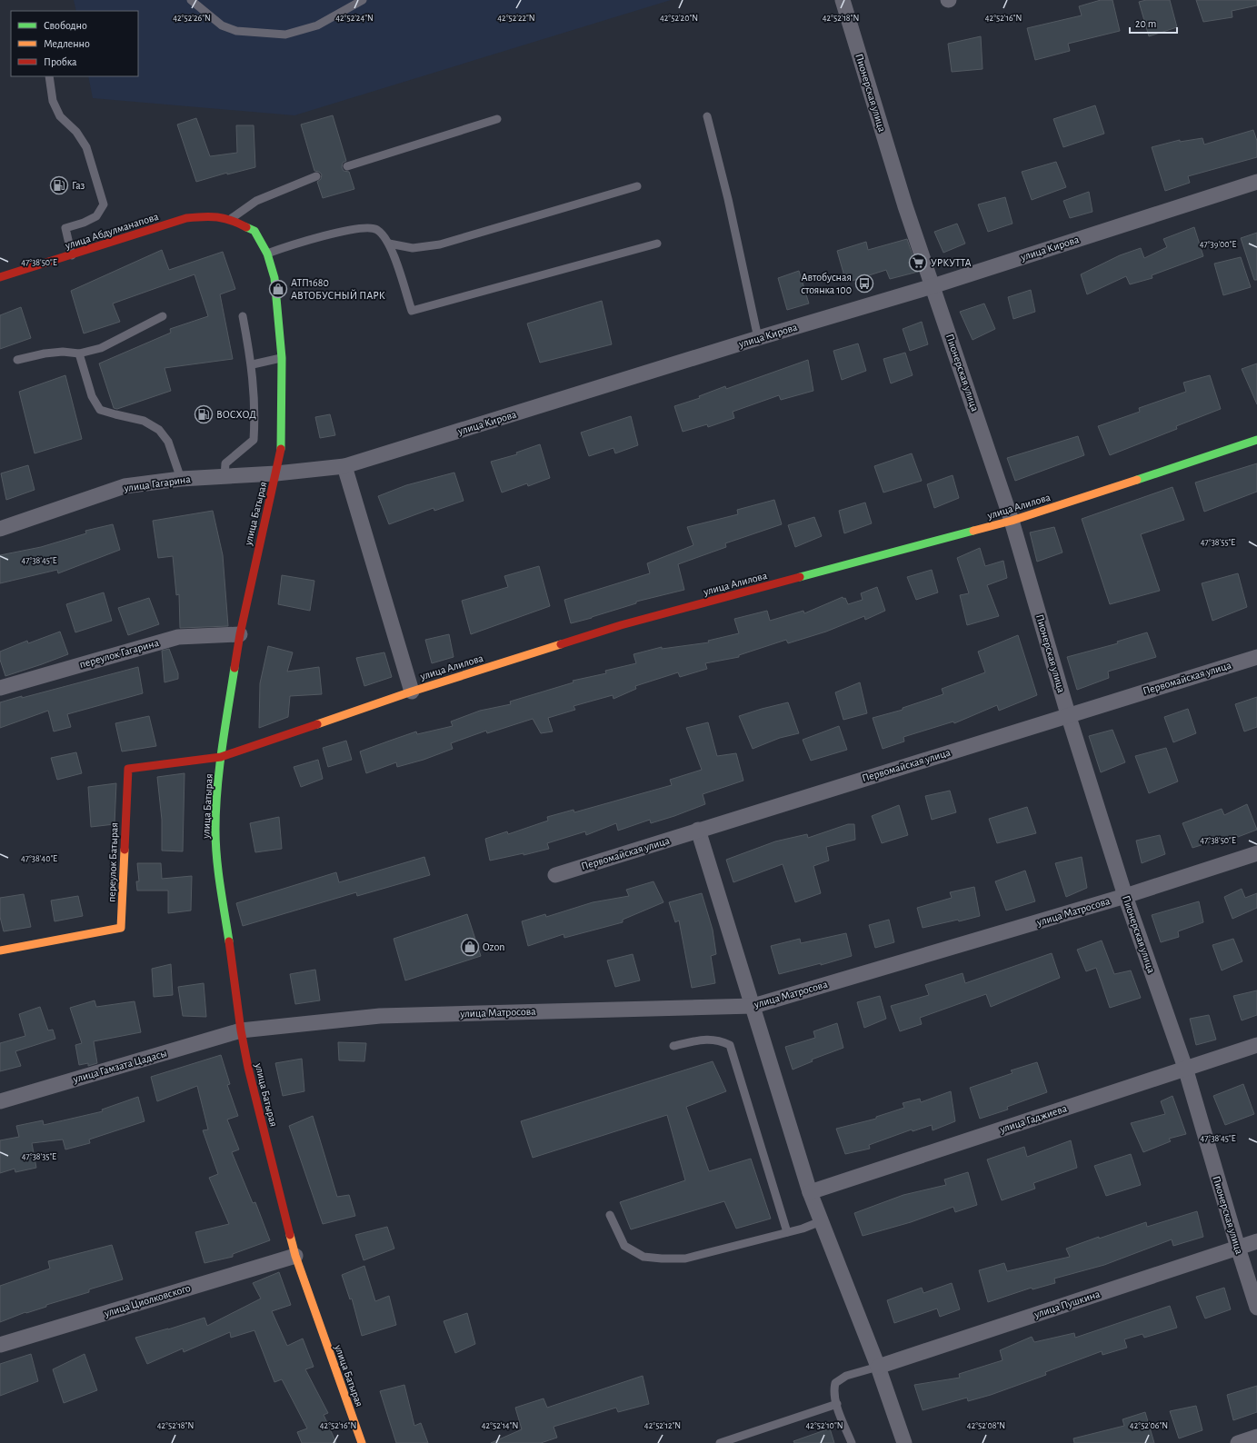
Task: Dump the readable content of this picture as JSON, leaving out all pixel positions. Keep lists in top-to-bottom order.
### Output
{
  "streets": {
    "street": [
      "Пионерская улица",
      "улица Абдулманапова",
      "улица Кирова",
      "улица Гагарина",
      "улица Алилова",
      "улица Батырая",
      "переулок Гагарина",
      "Первомайская улица",
      "переулок Батырая",
      "улица Матросова",
      "улица Гамзата Цадасы",
      "улица Гаджиева",
      "улица Циолковского",
      "улица Пушкина"
    ]
  },
  "crossings": [
    ["Пионерская улица", "улица Кирова"],
    ["Пионерская улица", "улица Алилова"],
    ["Пионерская улица", "Первомайская улица"],
    ["Пионерская улица", "улица Матросова"],
    ["Пионерская улица", "улица Гаджиева"],
    ["Пионерская улица", "улица Пушкина"],
    ["улица Абдулманапова", "улица Батырая"],
    ["улица Кирова", "улица Гагарина"],
    ["улица Кирова", "улица Батырая"],
    ["улица Гагарина", "улица Батырая"],
    ["улица Алилова", "улица Батырая"],
    ["улица Алилова", "переулок Батырая"],
    ["улица Батырая", "переулок Гагарина"],
    ["улица Батырая", "переулок Батырая"],
    ["улица Батырая", "улица Матросова"],
    ["улица Батырая", "улица Гамзата Цадасы"],
    ["улица Батырая", "улица Циолковского"],
    ["улица Матросова", "улица Гамзата Цадасы"]
  ],
  "places": {
    "fuel station": ["Газ", "ВОСХОД"],
    "supermarket": ["УРКУТТА"],
    "bus stop": ["Автобусная стоянка 100"],
    "shop": ["АТП1680 АВТОБУСНЫЙ ПАРК", "Ozon"]
  },
  "legend": ["Свободно", "Медленно", "Пробка"],
  "scale_bar": "20 m",
  "coordinates": [
    "42°52'26\"N",
    "42°52'24\"N",
    "42°52'22\"N",
    "42°52'20\"N",
    "42°52'18\"N",
    "42°52'16\"N",
    "47°39'00\"E",
    "47°38'50\"E",
    "47°38'55\"E",
    "47°38'45\"E",
    "47°38'40\"E",
    "47°38'35\"E",
    "42°52'14\"N",
    "42°52'12\"N",
    "42°52'10\"N",
    "42°52'08\"N",
    "42°52'06\"N"
  ]
}
